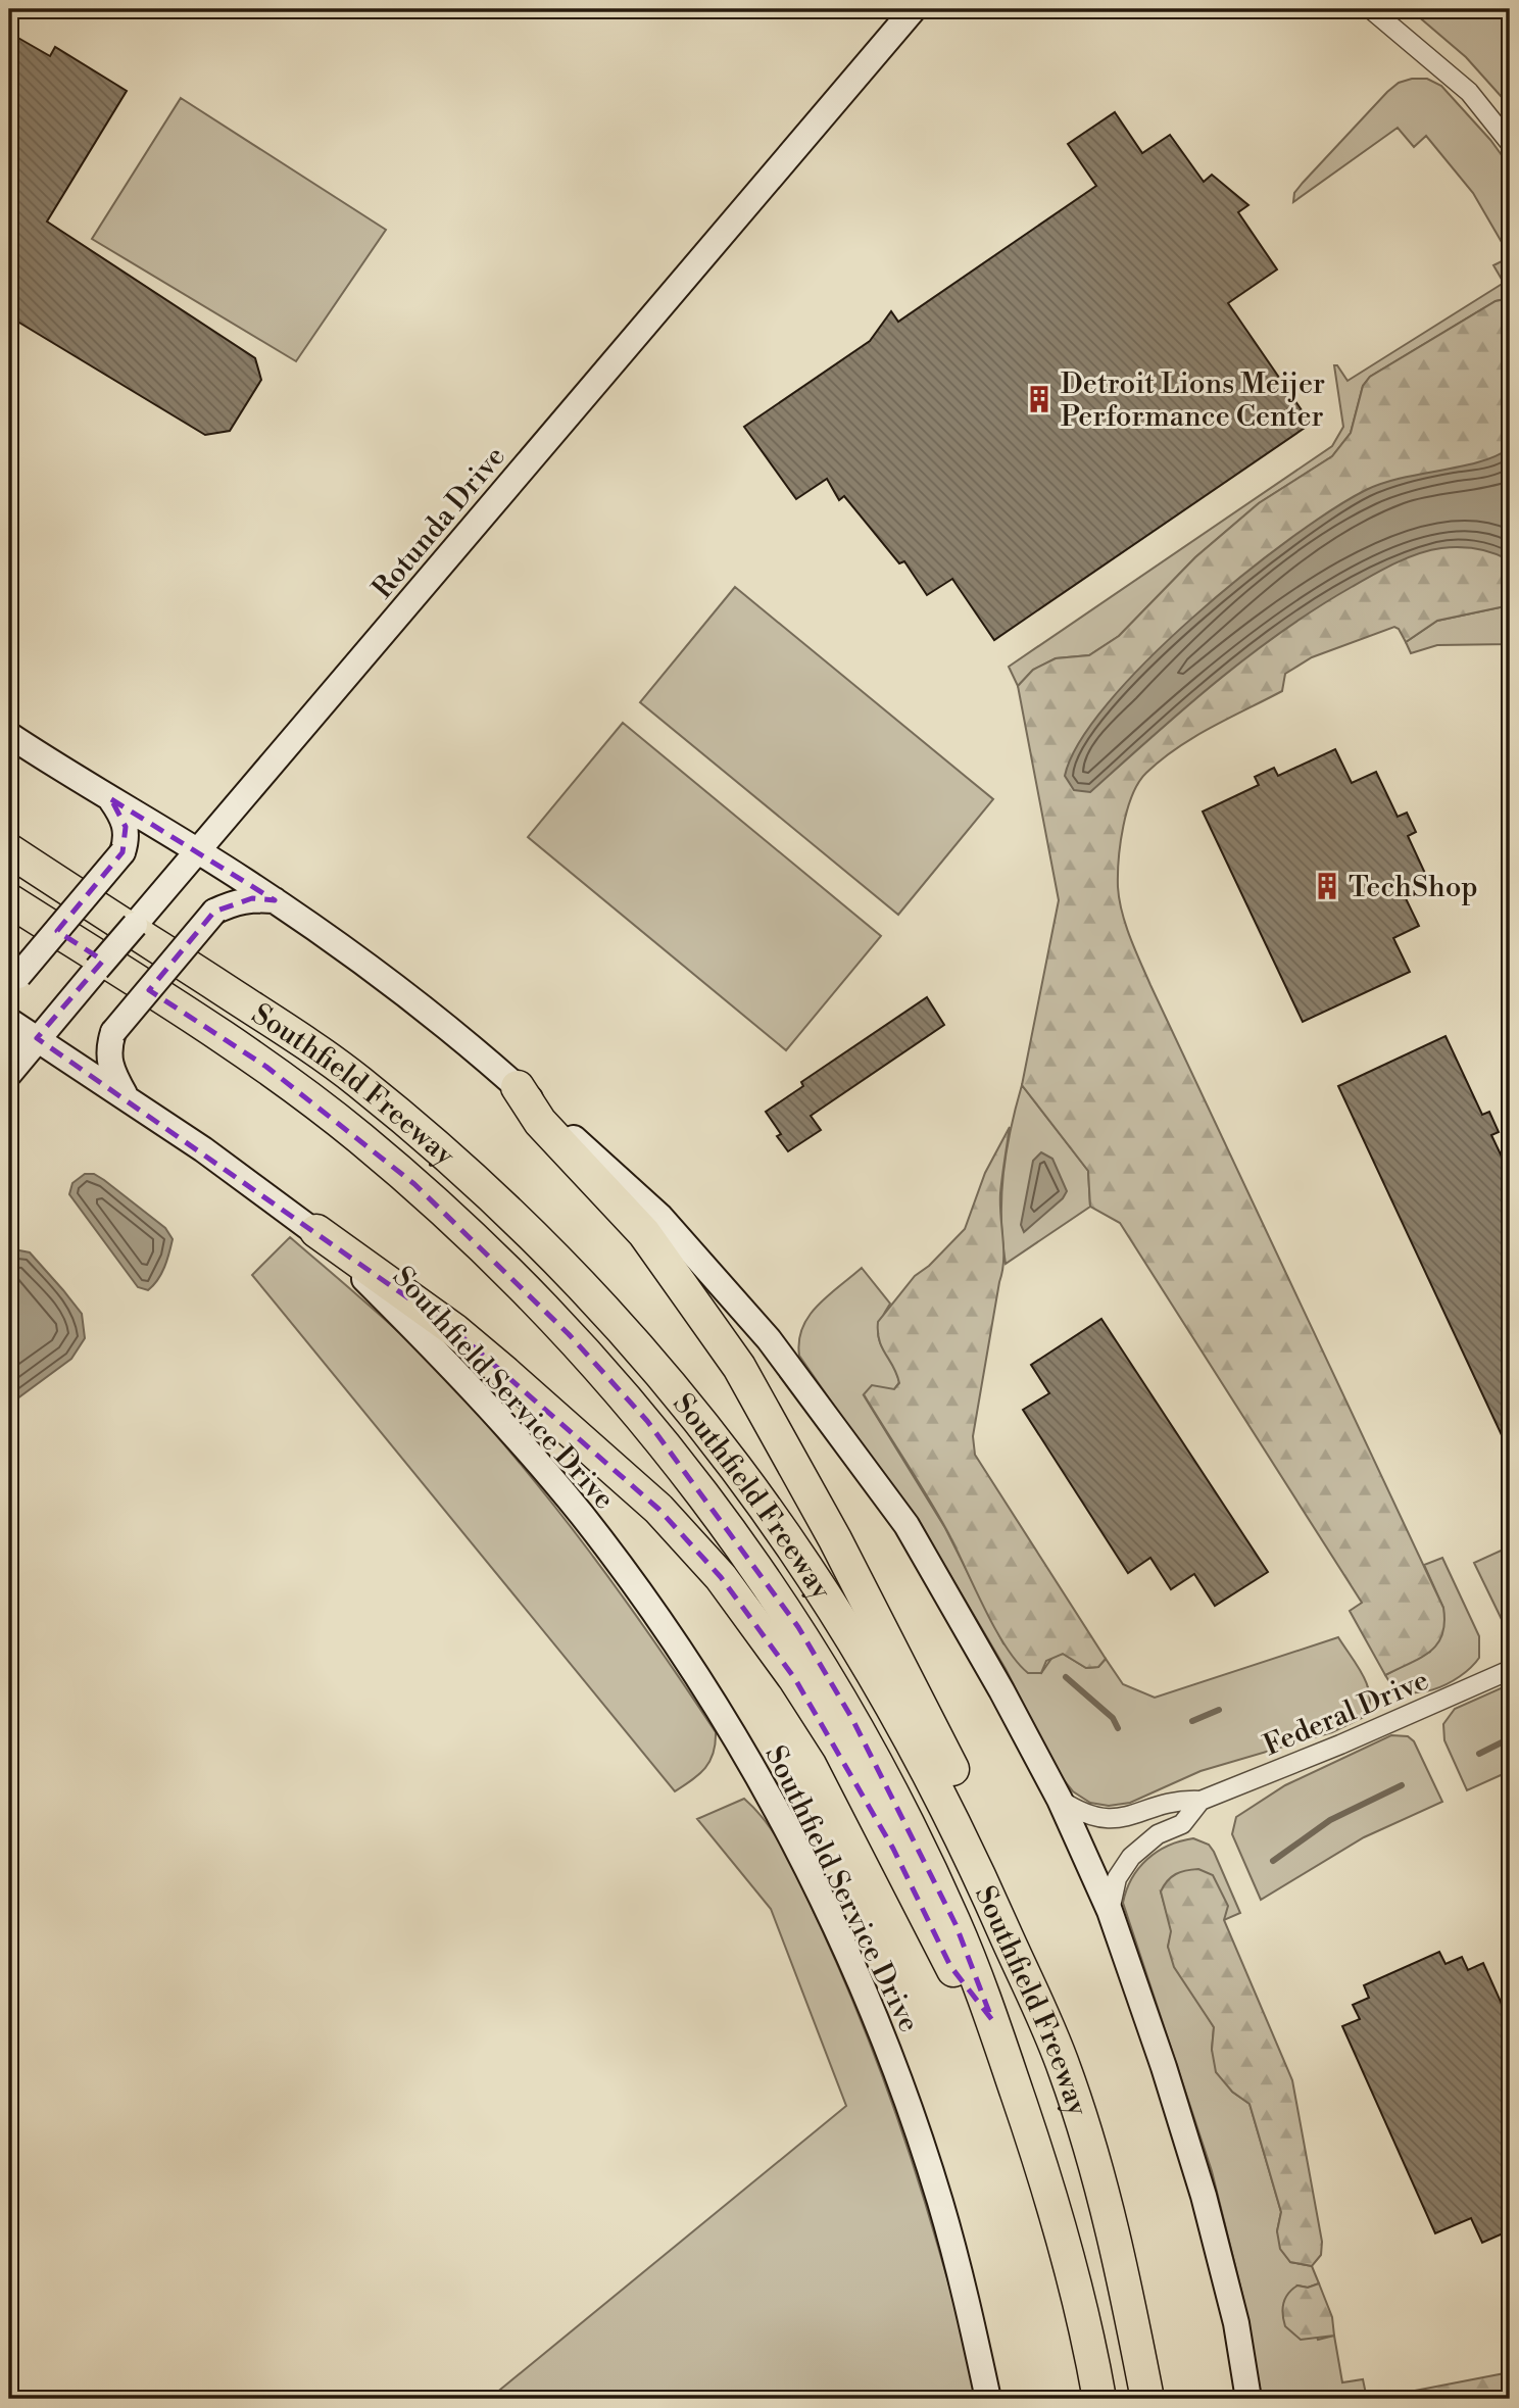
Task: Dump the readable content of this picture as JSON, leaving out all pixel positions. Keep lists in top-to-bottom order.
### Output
{
  "streets": {
    "highway": ["Southfield Freeway"],
    "main road": ["Rotunda Drive", "Southfield Service Drive"],
    "street": ["Federal Drive"]
  },
  "crossings": [
    ["Rotunda Drive", "Southfield Service Drive"]
  ],
  "places": {
    "building": ["Detroit Lions Meijer Performance Center", "TechShop"]
  }
}
